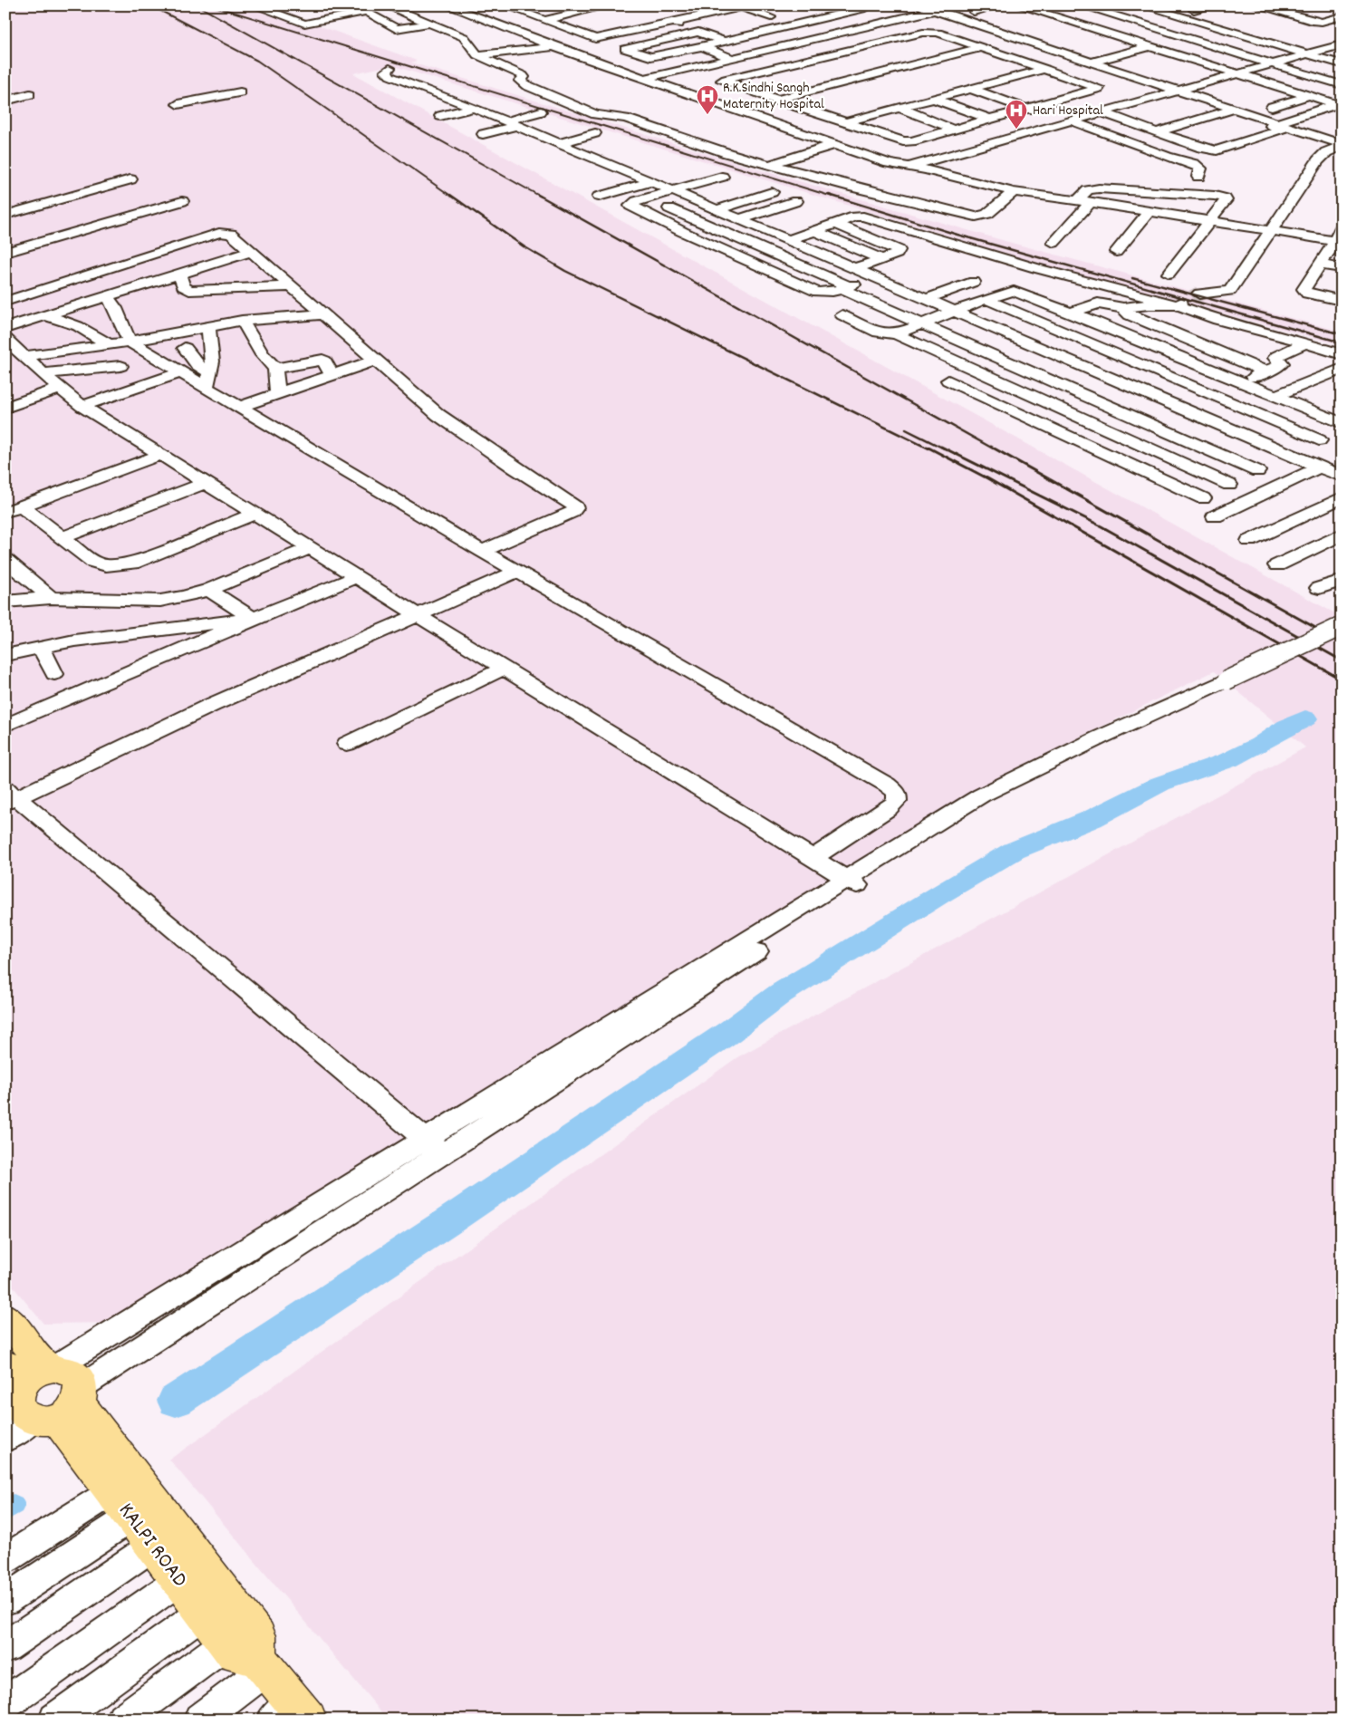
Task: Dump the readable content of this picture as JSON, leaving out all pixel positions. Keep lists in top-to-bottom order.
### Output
{
  "streets": {
    "main road": ["KALPI ROAD"]
  },
  "places": {
    "hospital": ["R.K.Sindhi Sangh Maternity Hospital", "Hari Hospital"]
  }
}
